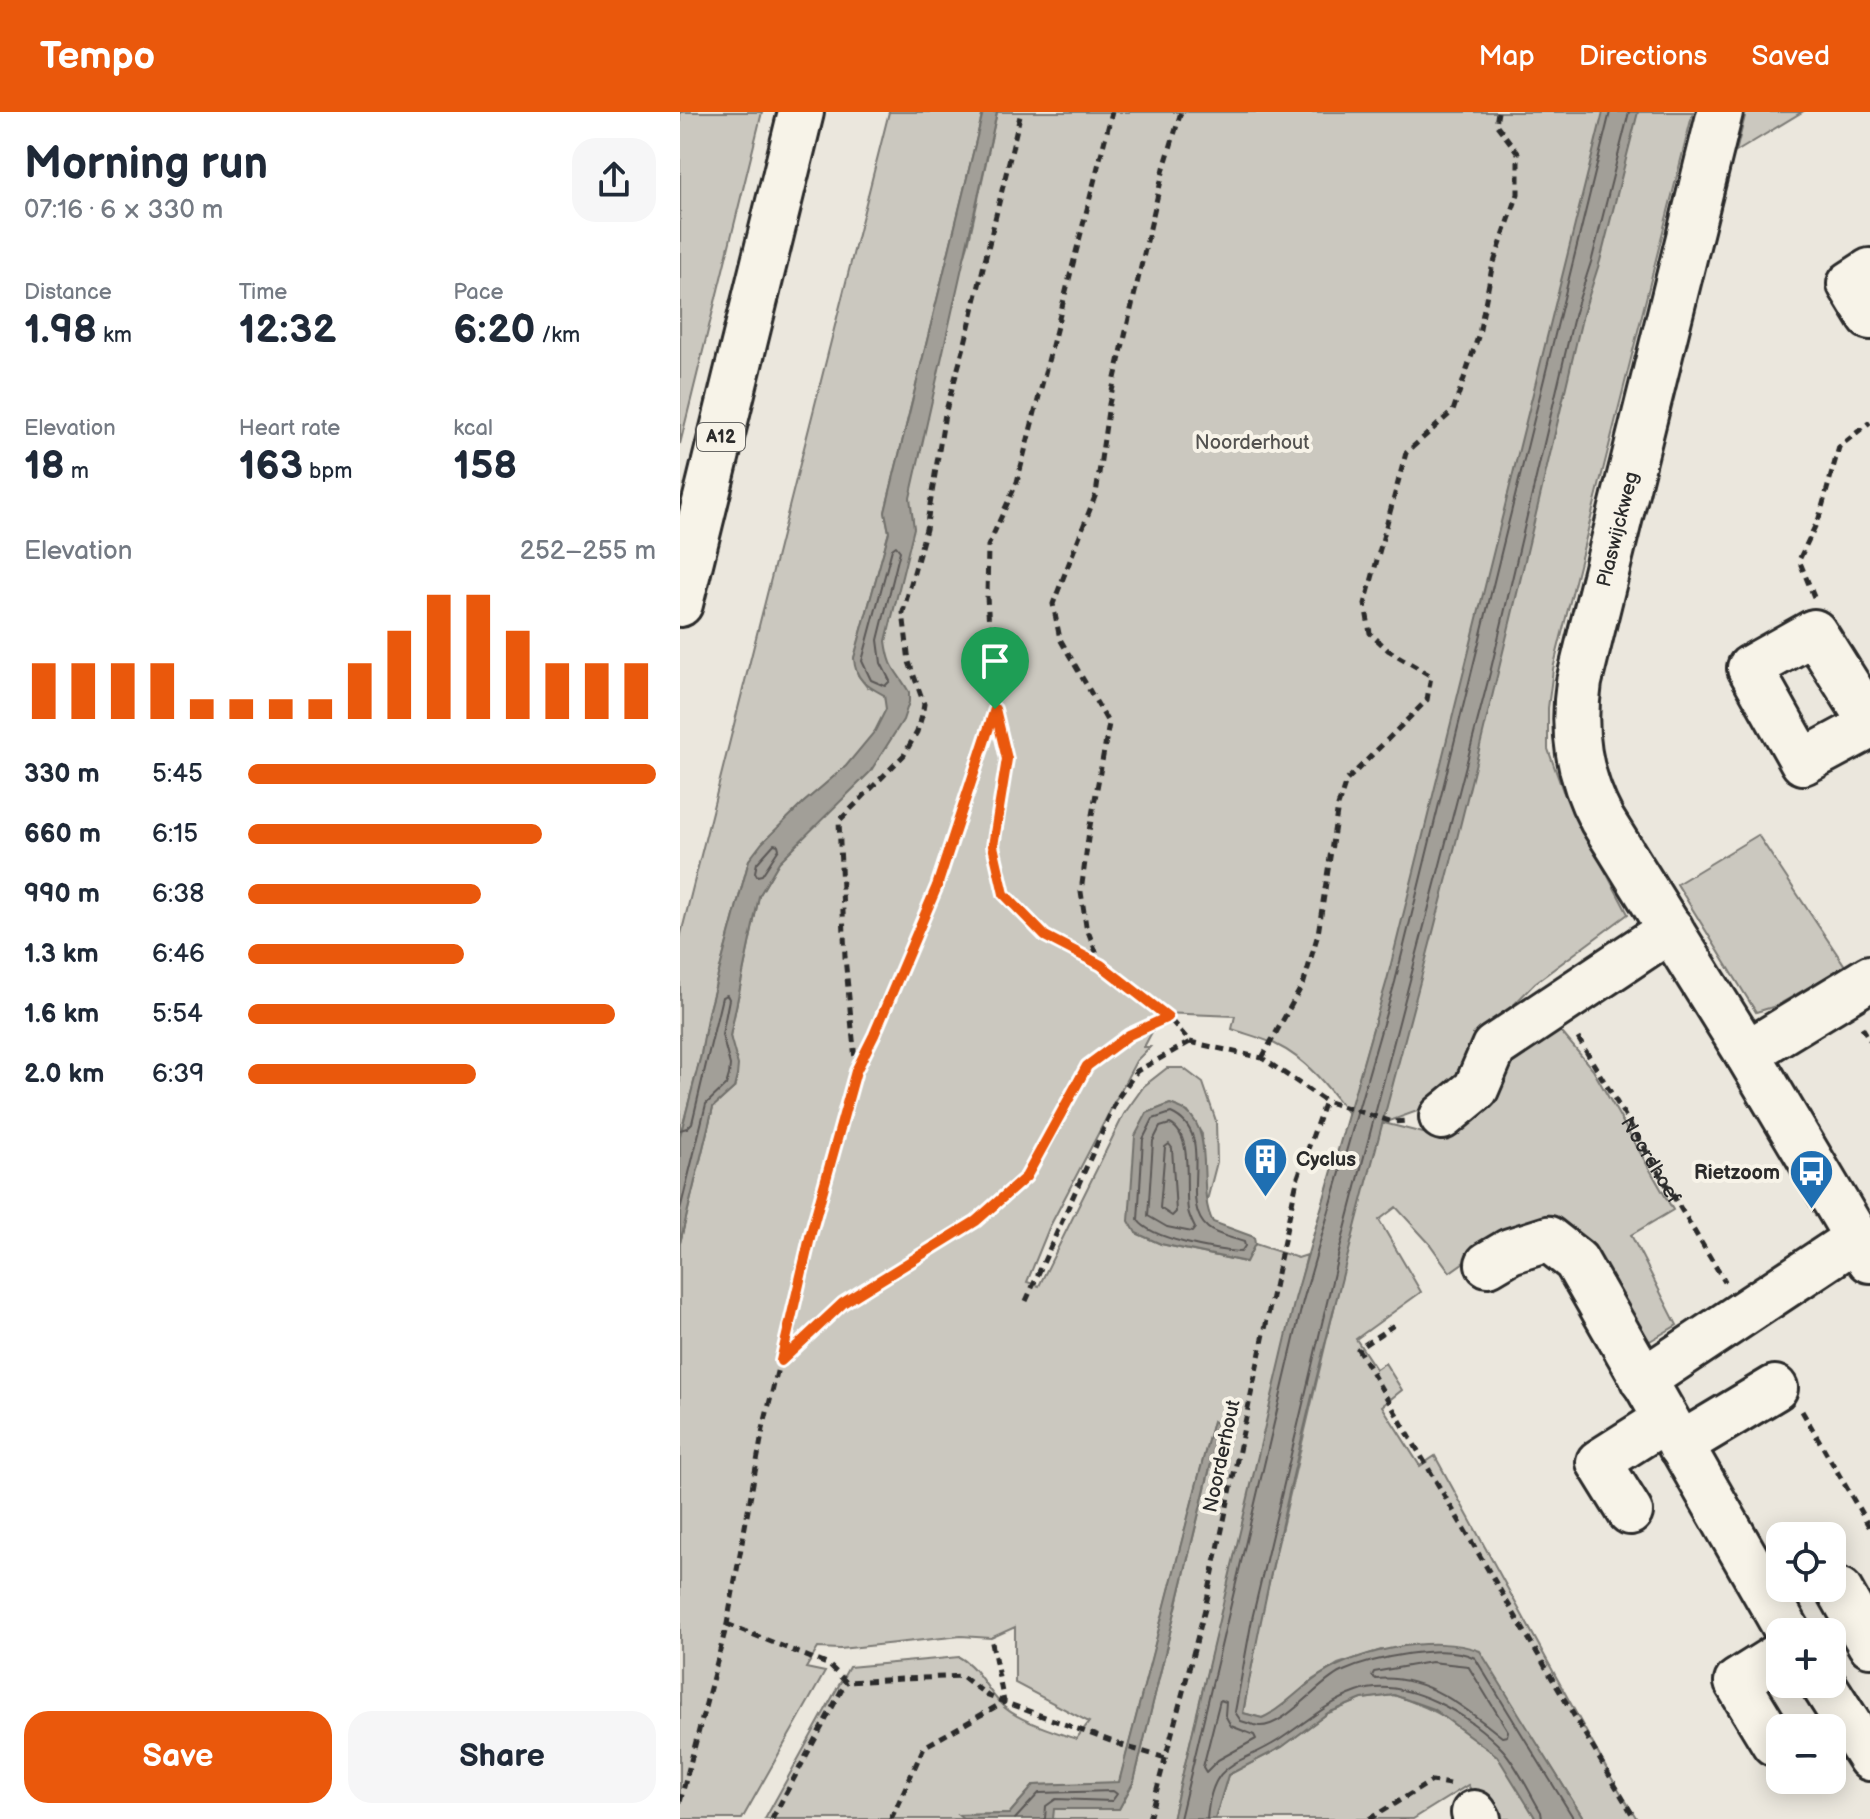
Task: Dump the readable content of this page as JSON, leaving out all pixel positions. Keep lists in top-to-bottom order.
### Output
{
  "streets": {
    "main road": ["A12", "Plaswijckweg"],
    "path": ["Noordhoef", "Noorderhout"]
  },
  "parks": ["Noorderhout"],
  "places": {
    "building": ["Cyclus"],
    "bus stop": ["Rietzoom"]
  },
  "page": {
    "header": "Tempo",
    "nav": ["Map", "Directions", "Saved"],
    "heading": ["Morning run", "07:16 · 6 × 330 m"],
    "stats": [
      ["Distance", "1.98 km"],
      ["Time", "12:32"],
      ["Pace", "6:20 /km"],
      ["Elevation", "18 m"],
      ["Heart rate", "163 bpm"],
      ["kcal", "158"]
    ],
    "chart": ["Elevation", "252–255 m"],
    "list": [
      {
        "name": "330 m",
        "note": "5:45"
      },
      {
        "name": "660 m",
        "note": "6:15"
      },
      {
        "name": "990 m",
        "note": "6:38"
      },
      {
        "name": "1.3 km",
        "note": "6:46"
      },
      {
        "name": "1.6 km",
        "note": "5:54"
      },
      {
        "name": "2.0 km",
        "note": "6:39"
      }
    ],
    "map_buttons": ["+", "−"],
    "buttons": ["Save", "Share"]
  }
}
